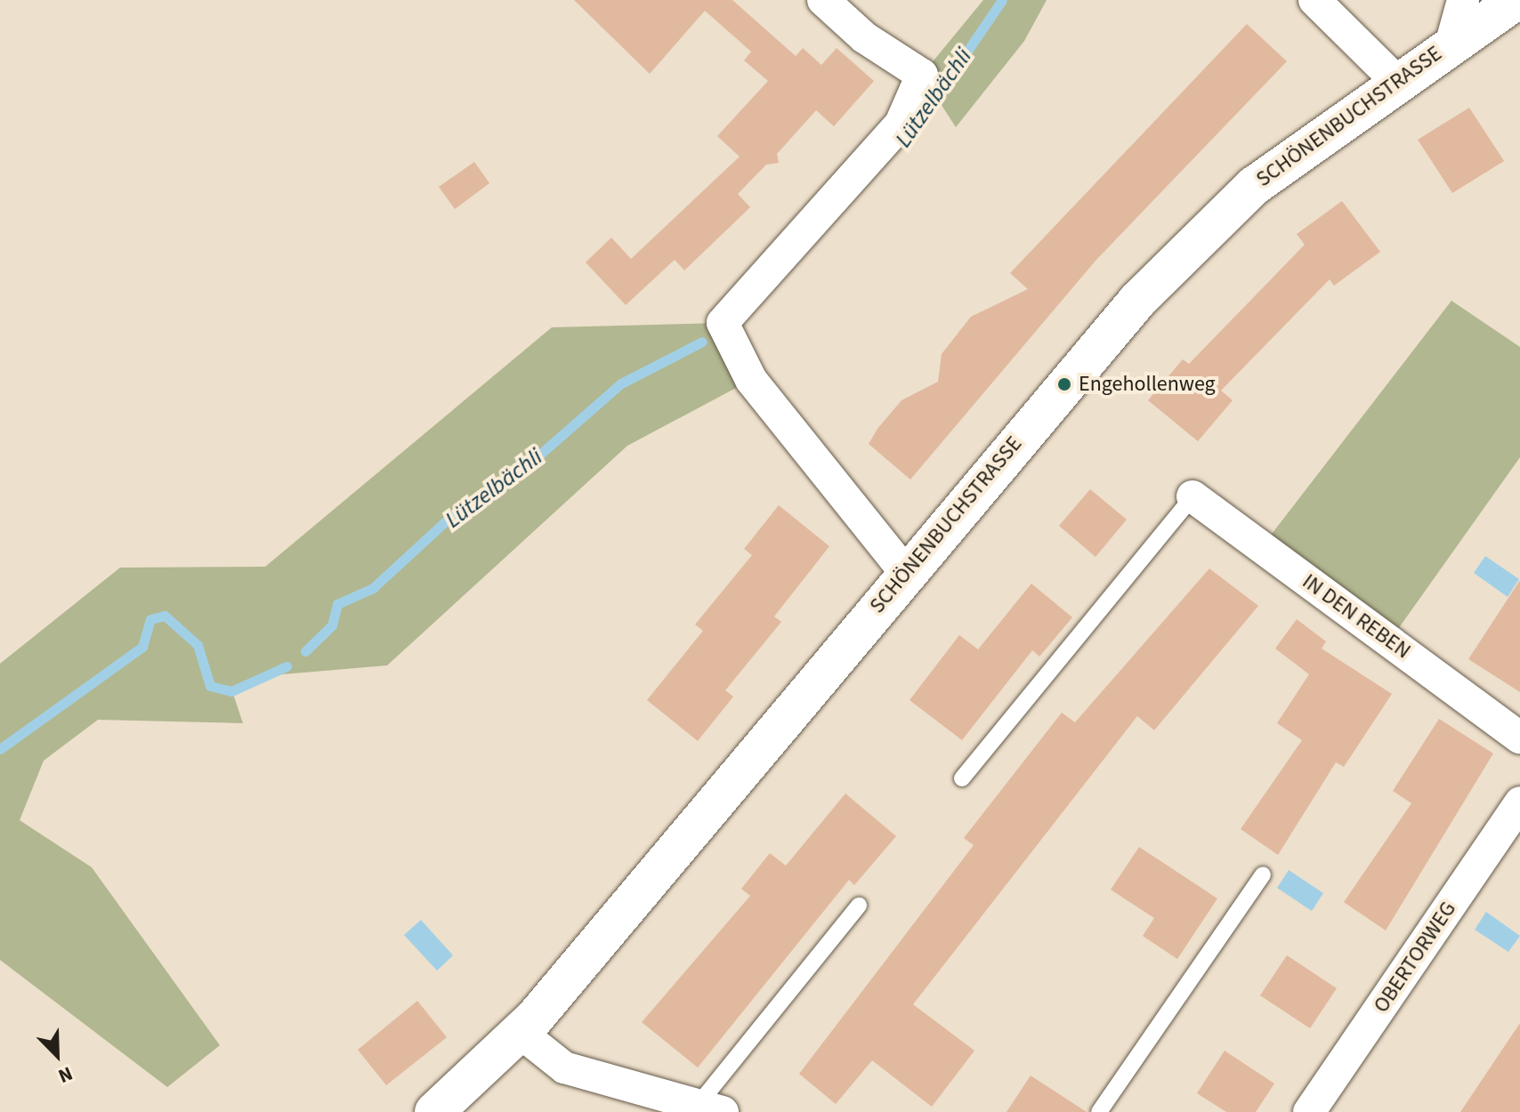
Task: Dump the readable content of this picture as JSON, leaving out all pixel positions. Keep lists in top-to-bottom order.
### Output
{
  "streets": {
    "street": ["SCHÖNENBUCHSTRASSE", "IN DEN REBEN", "OBERTORWEG"]
  },
  "water": ["Lützelbächli"],
  "places": ["Engehollenweg"],
  "north": "bottom right"
}
